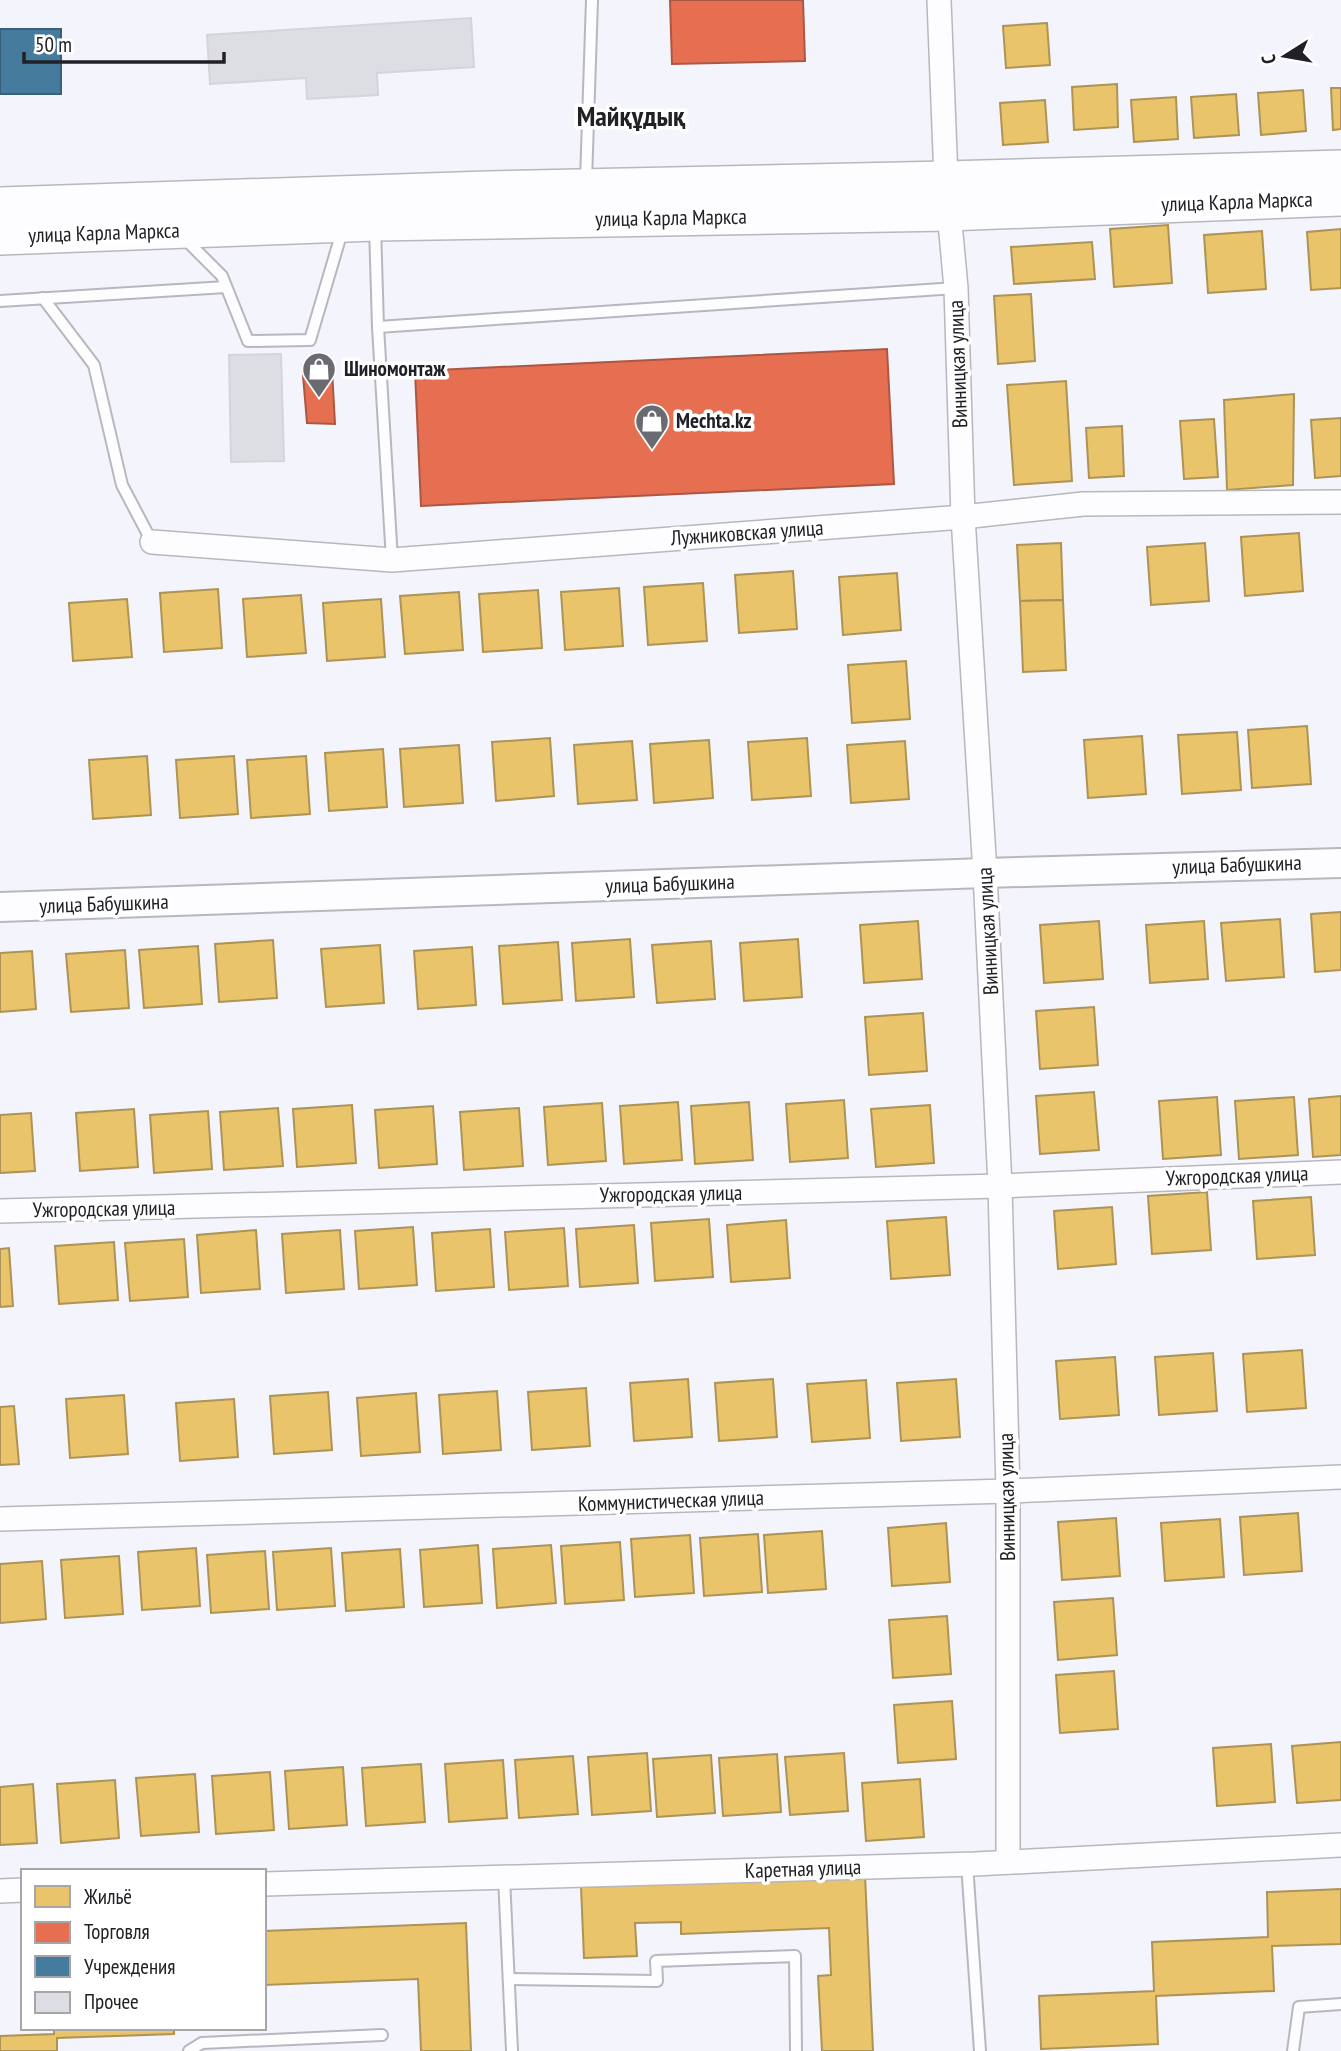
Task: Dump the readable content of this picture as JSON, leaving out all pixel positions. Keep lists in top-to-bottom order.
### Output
{
  "streets": {
    "main road": ["улица Карла Маркса"],
    "street": [
      "Винницкая улица",
      "Лужниковская улица",
      "улица Бабушкина",
      "Ужгородская улица",
      "Коммунистическая улица",
      "Каретная улица"
    ]
  },
  "crossings": [
    ["улица Карла Маркса", "Винницкая улица"],
    ["Винницкая улица", "Лужниковская улица"],
    ["Винницкая улица", "улица Бабушкина"],
    ["Винницкая улица", "Ужгородская улица"],
    ["Винницкая улица", "Коммунистическая улица"],
    ["Винницкая улица", "Каретная улица"]
  ],
  "districts": ["Майқұдық"],
  "places": {
    "shop": ["Шиномонтаж", "Mechta.kz"]
  },
  "legend": [
    "Жильё",
    "Торговля",
    "Учреждения",
    "Прочее"
  ],
  "scale_bar": "50 m",
  "north": "left"
}
